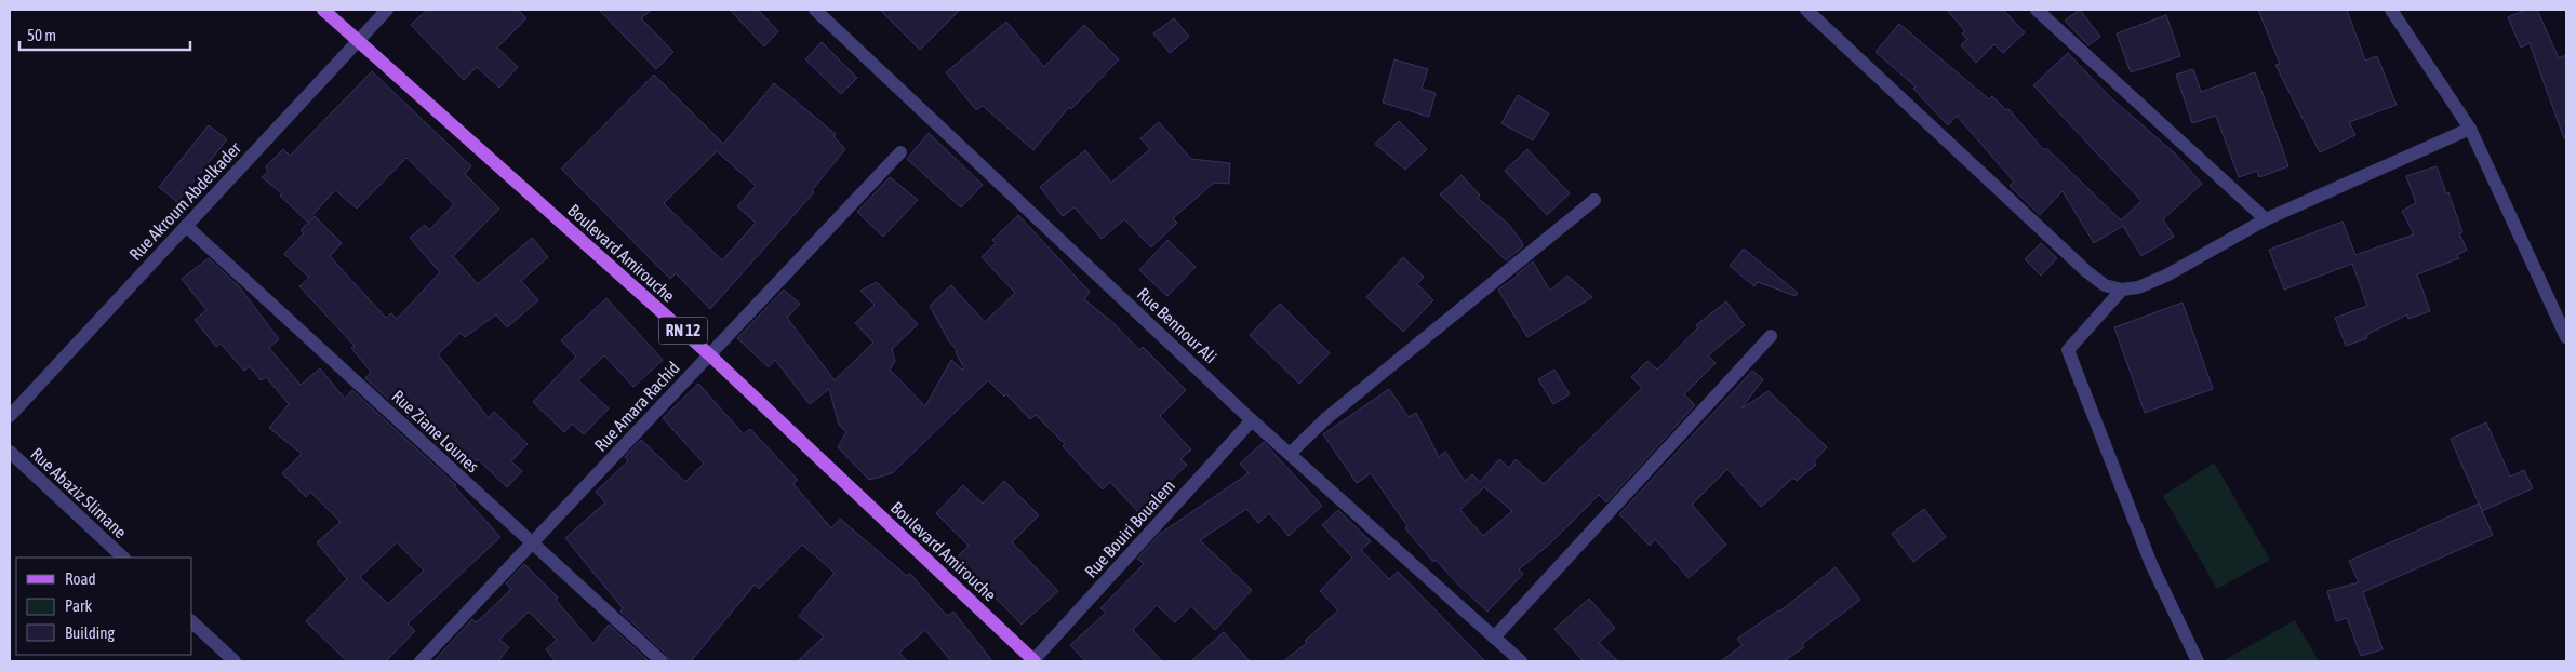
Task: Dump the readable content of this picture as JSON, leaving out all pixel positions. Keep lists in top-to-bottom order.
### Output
{
  "streets": {
    "main road": ["Boulevard Amirouche", "RN 12"],
    "street": [
      "Rue Akroum Abdelkader",
      "Rue Bennour Ali",
      "Rue Amara Rachid",
      "Rue Ziane Lounes",
      "Rue Abaziz Slimane",
      "Rue Bouiri Boualem"
    ]
  },
  "crossings": [
    ["Rue Akroum Abdelkader", "Boulevard Amirouche"],
    ["Rue Akroum Abdelkader", "Rue Ziane Lounes"],
    ["Boulevard Amirouche", "Rue Amara Rachid"],
    ["Boulevard Amirouche", "Rue Bouiri Boualem"],
    ["Rue Bennour Ali", "Rue Bouiri Boualem"],
    ["Rue Amara Rachid", "Rue Ziane Lounes"]
  ],
  "legend": ["Road", "Park", "Building"],
  "scale_bar": "50 m"
}
